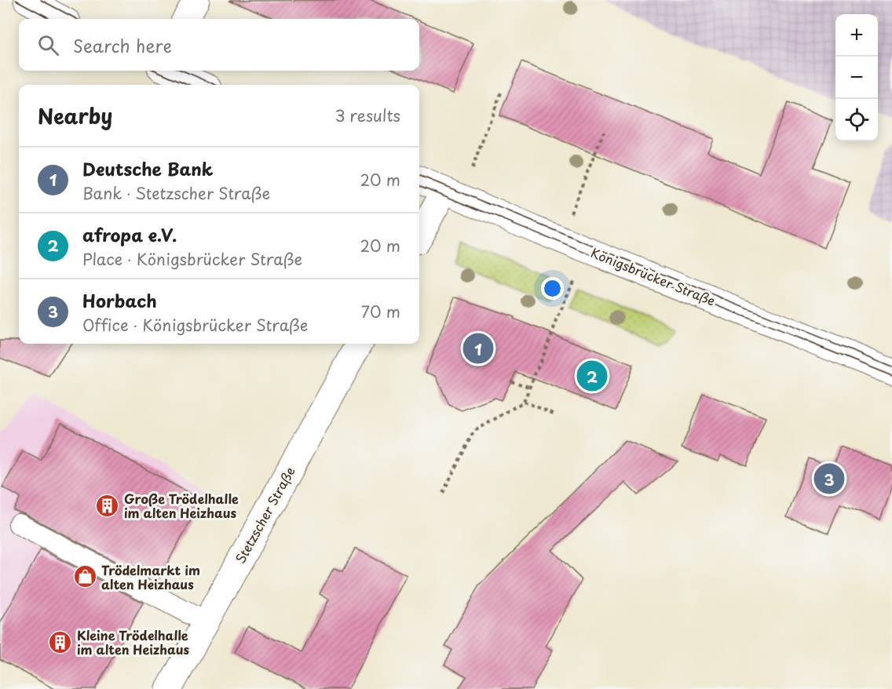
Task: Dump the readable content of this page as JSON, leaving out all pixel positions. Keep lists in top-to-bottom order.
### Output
{
  "streets": {
    "main road": ["Königsbrücker Straße", "Stetzscher Straße"]
  },
  "places": {
    "building": ["Große Trödelhalle im alten Heizhaus", "Kleine Trödelhalle im alten Heizhaus"],
    "shop": ["Trödelmarkt im alten Heizhaus"]
  },
  "page": {
    "map_buttons": ["+", "−"],
    "search": "Search here",
    "heading": ["Nearby", "3 results"],
    "list": [
      {
        "mark": "1",
        "name": "Deutsche Bank",
        "note": "Bank · Stetzscher Straße",
        "value": "20 m"
      },
      {
        "mark": "2",
        "name": "afropa e.V.",
        "note": "Place · Königsbrücker Straße",
        "value": "20 m"
      },
      {
        "mark": "3",
        "name": "Horbach",
        "note": "Office · Königsbrücker Straße",
        "value": "70 m"
      }
    ],
    "pins": ["1", "2", "3"]
  }
}
